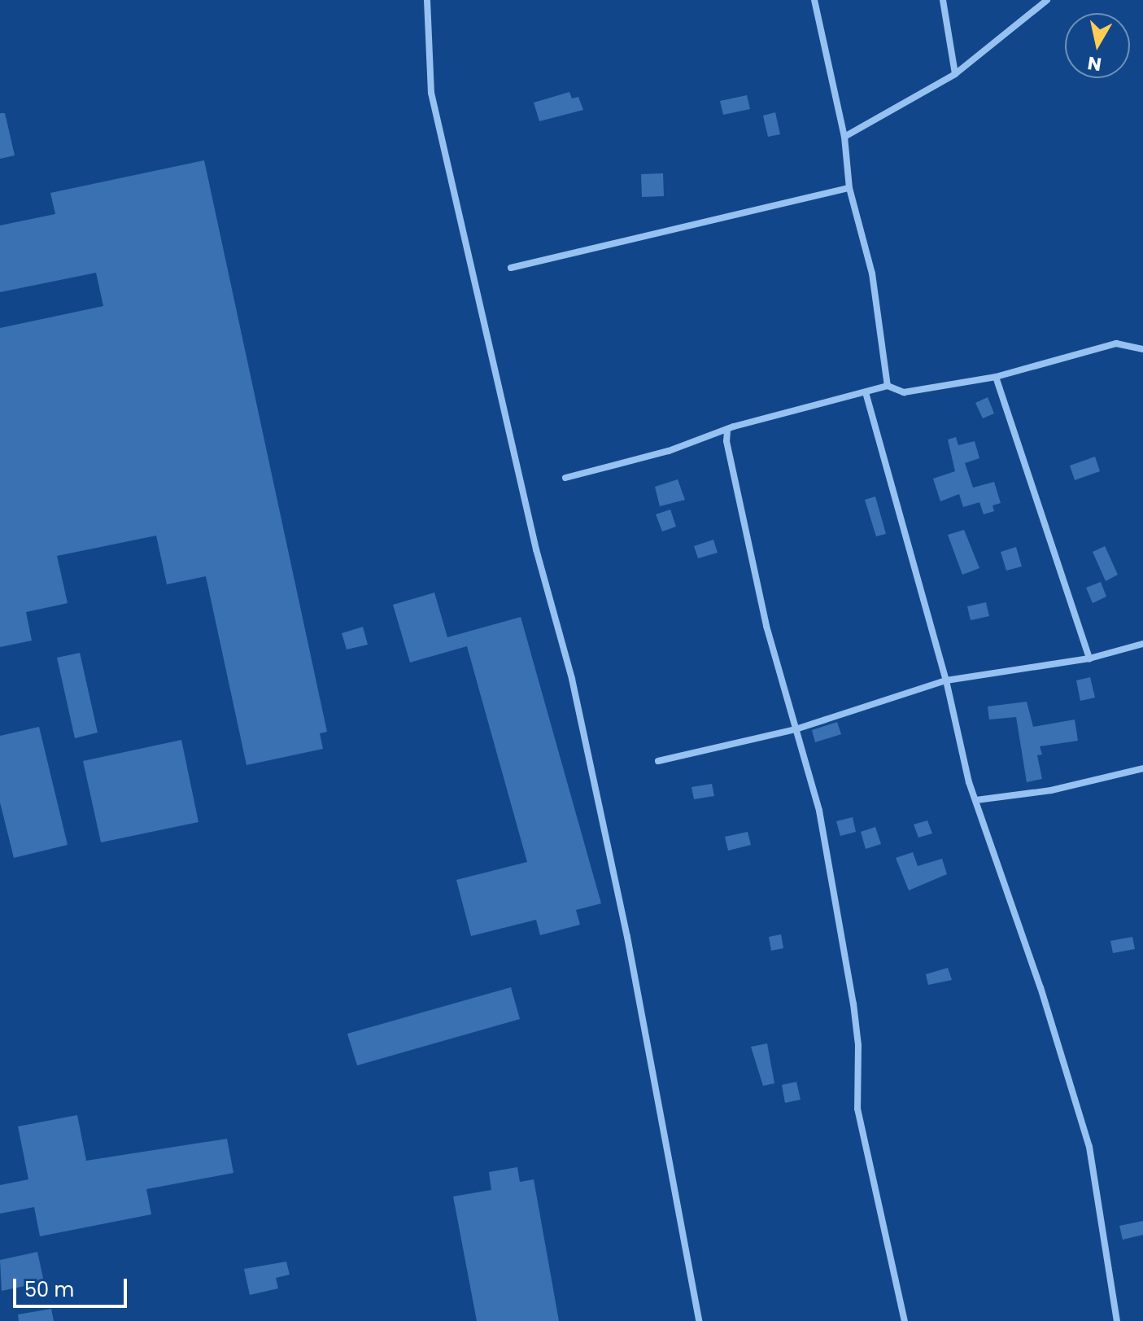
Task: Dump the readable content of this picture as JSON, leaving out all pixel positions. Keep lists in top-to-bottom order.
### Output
{
  "scale_bar": "50 m",
  "north": "bottom"
}
